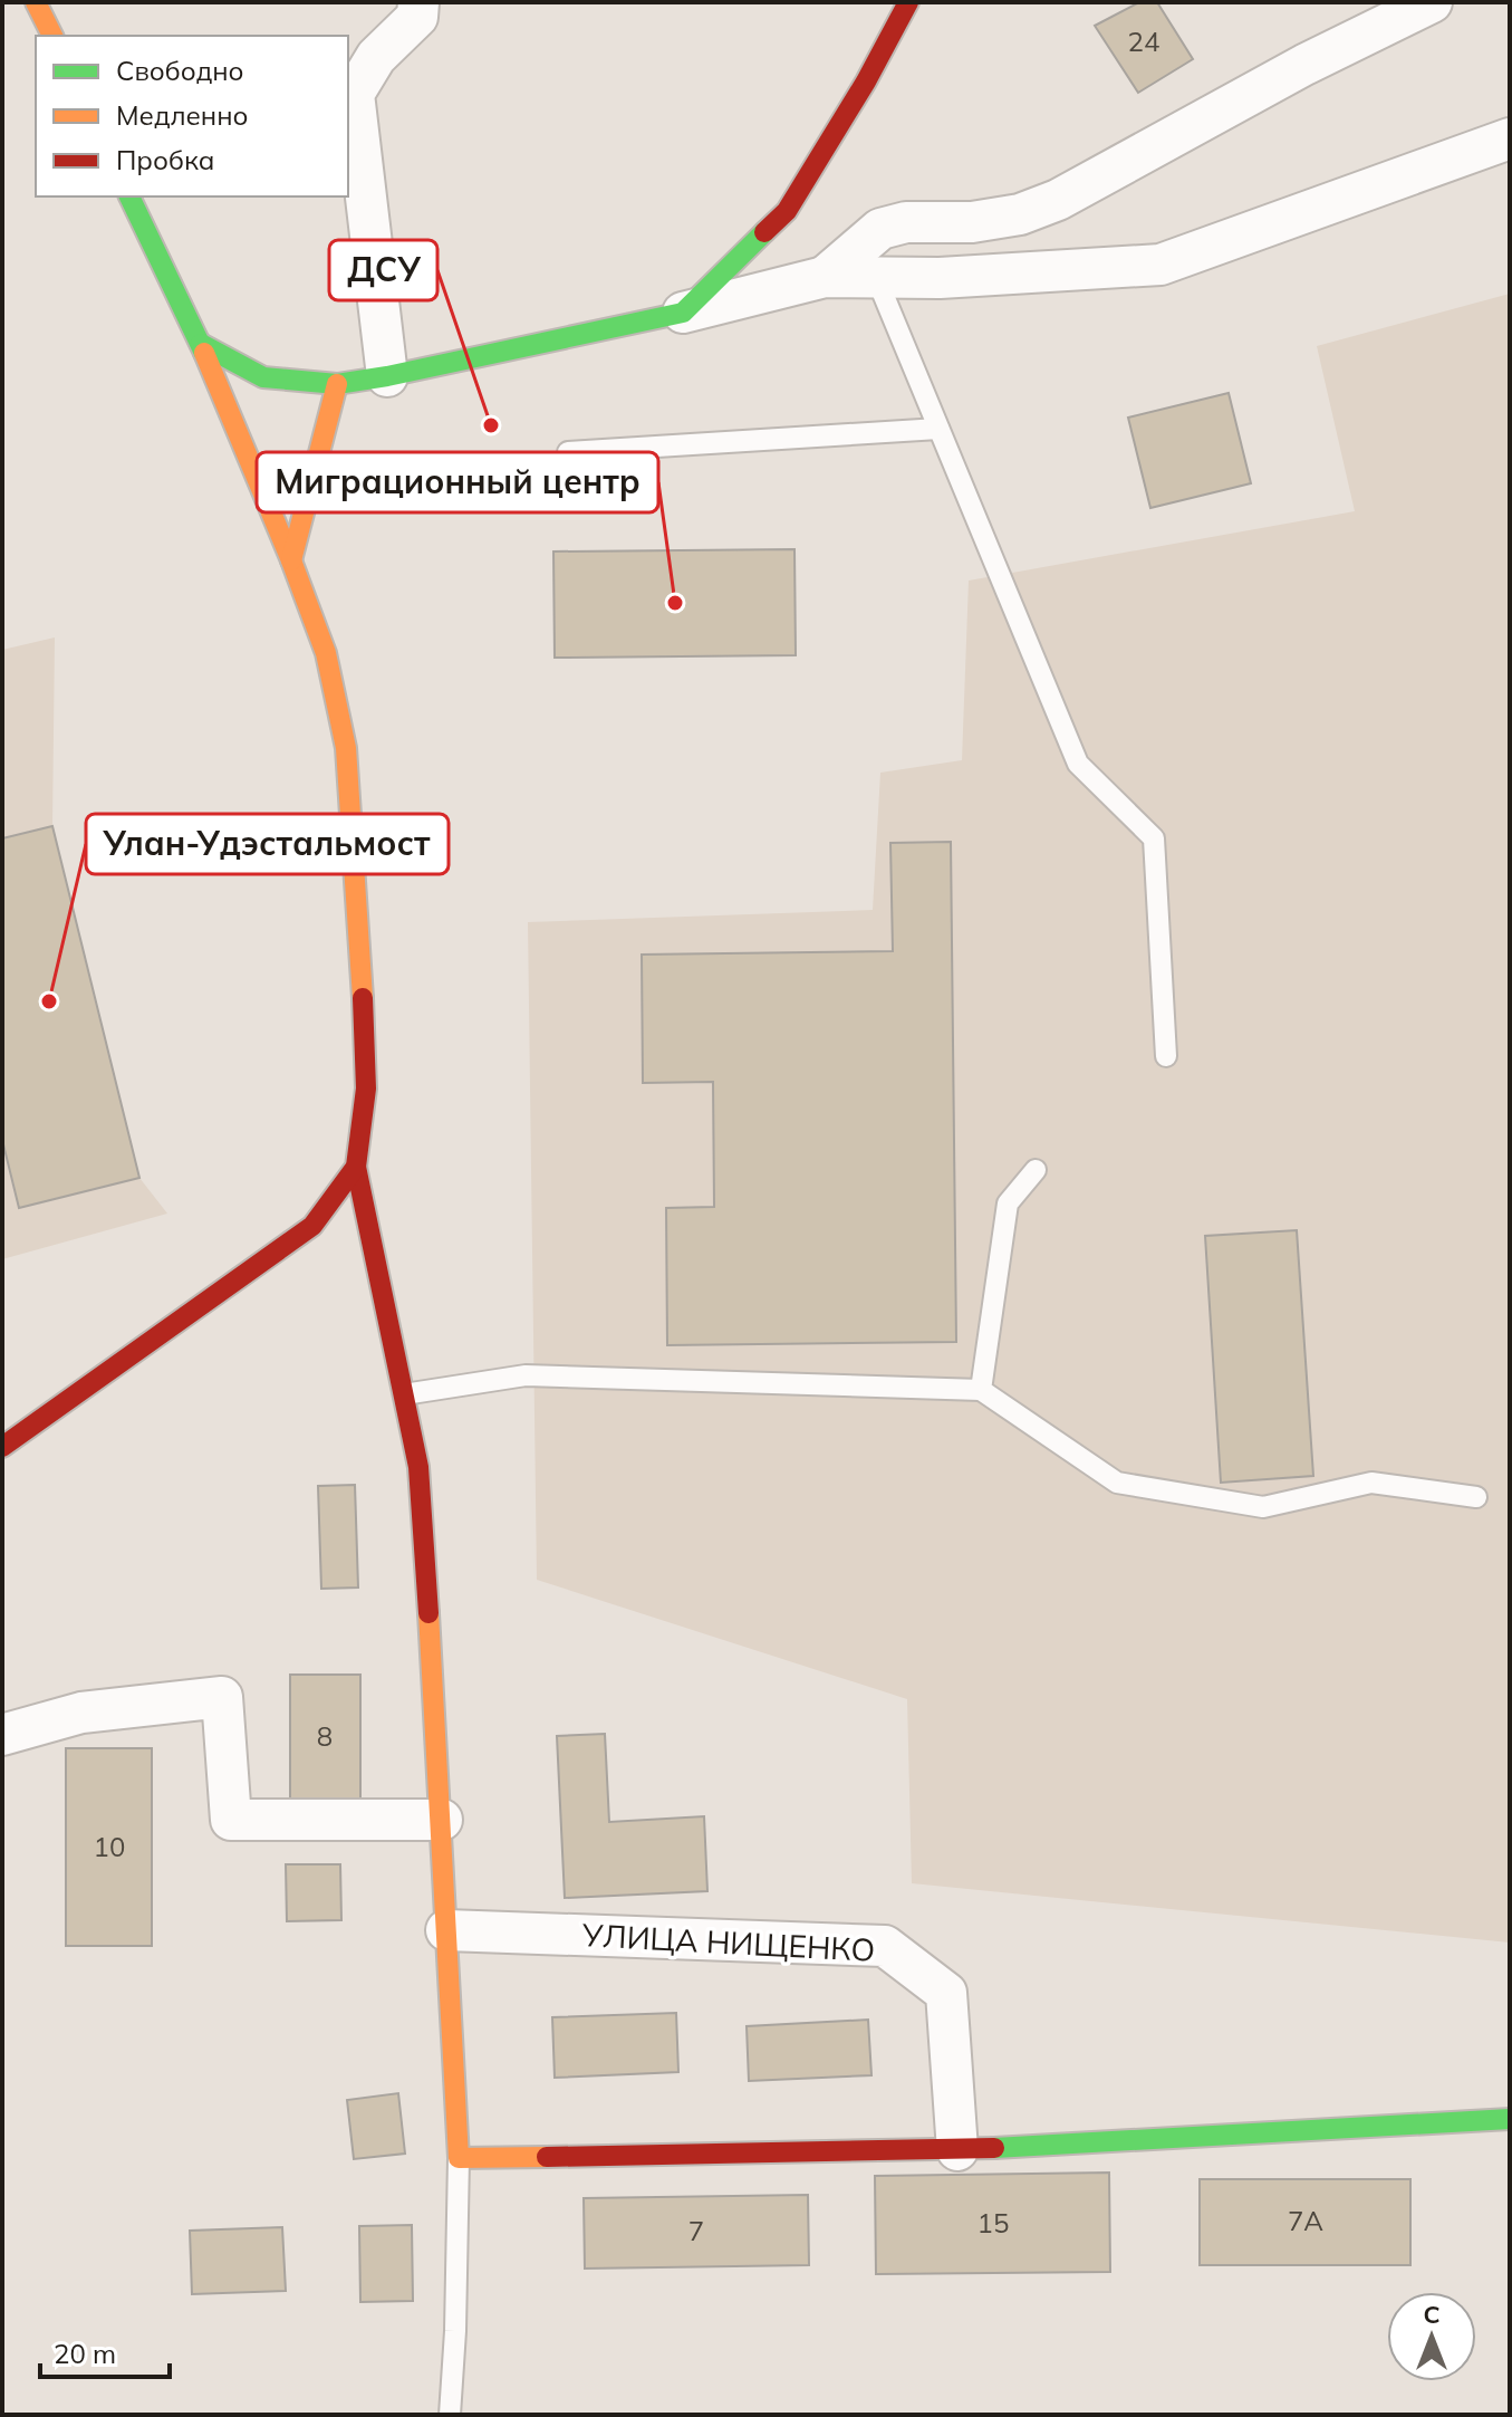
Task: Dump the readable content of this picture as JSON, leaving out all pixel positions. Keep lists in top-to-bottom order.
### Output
{
  "streets": {
    "street": ["УЛИЦА НИЩЕНКО"]
  },
  "places": ["ДСУ", "Миграционный центр", "Улан-Удэстальмост"],
  "house_numbers": [
    "24",
    "8",
    "10",
    "7А",
    "15",
    "7"
  ],
  "legend": ["Свободно", "Медленно", "Пробка"],
  "scale_bar": "20 m",
  "north": "top"
}
